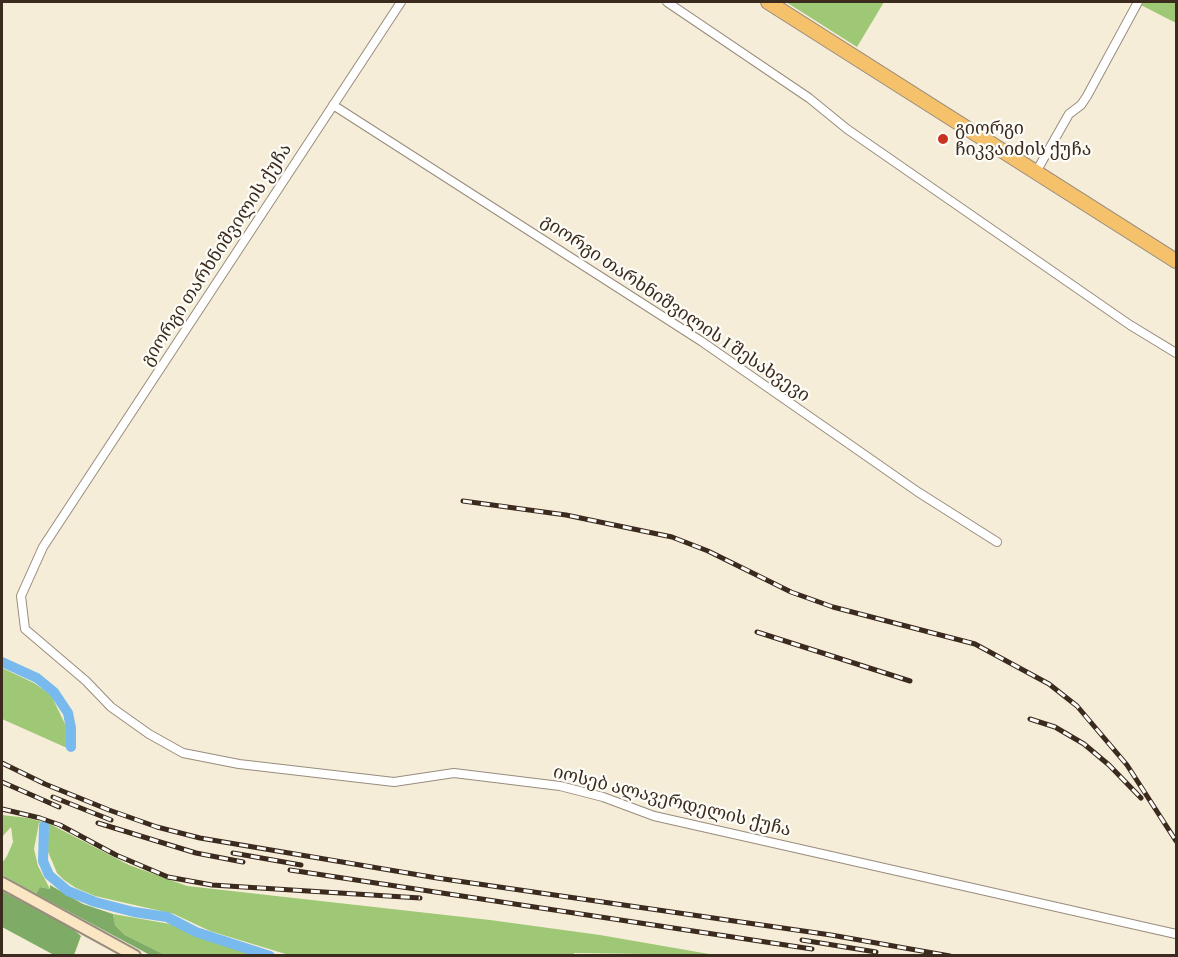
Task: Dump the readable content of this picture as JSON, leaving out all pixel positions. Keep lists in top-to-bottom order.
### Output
{
  "streets": {
    "street": ["გიორგი თარხნიშვილის ქუჩა", "გიორგი თარხნიშვილის I შესახვევი", "იოსებ ალავერდელის ქუჩა"]
  },
  "crossings": [
    ["გიორგი თარხნიშვილის ქუჩა", "გიორგი თარხნიშვილის I შესახვევი"],
    ["გიორგი თარხნიშვილის ქუჩა", "იოსებ ალავერდელის ქუჩა"]
  ],
  "places": ["გიორგი ჩიკვაიძის ქუჩა"]
}
